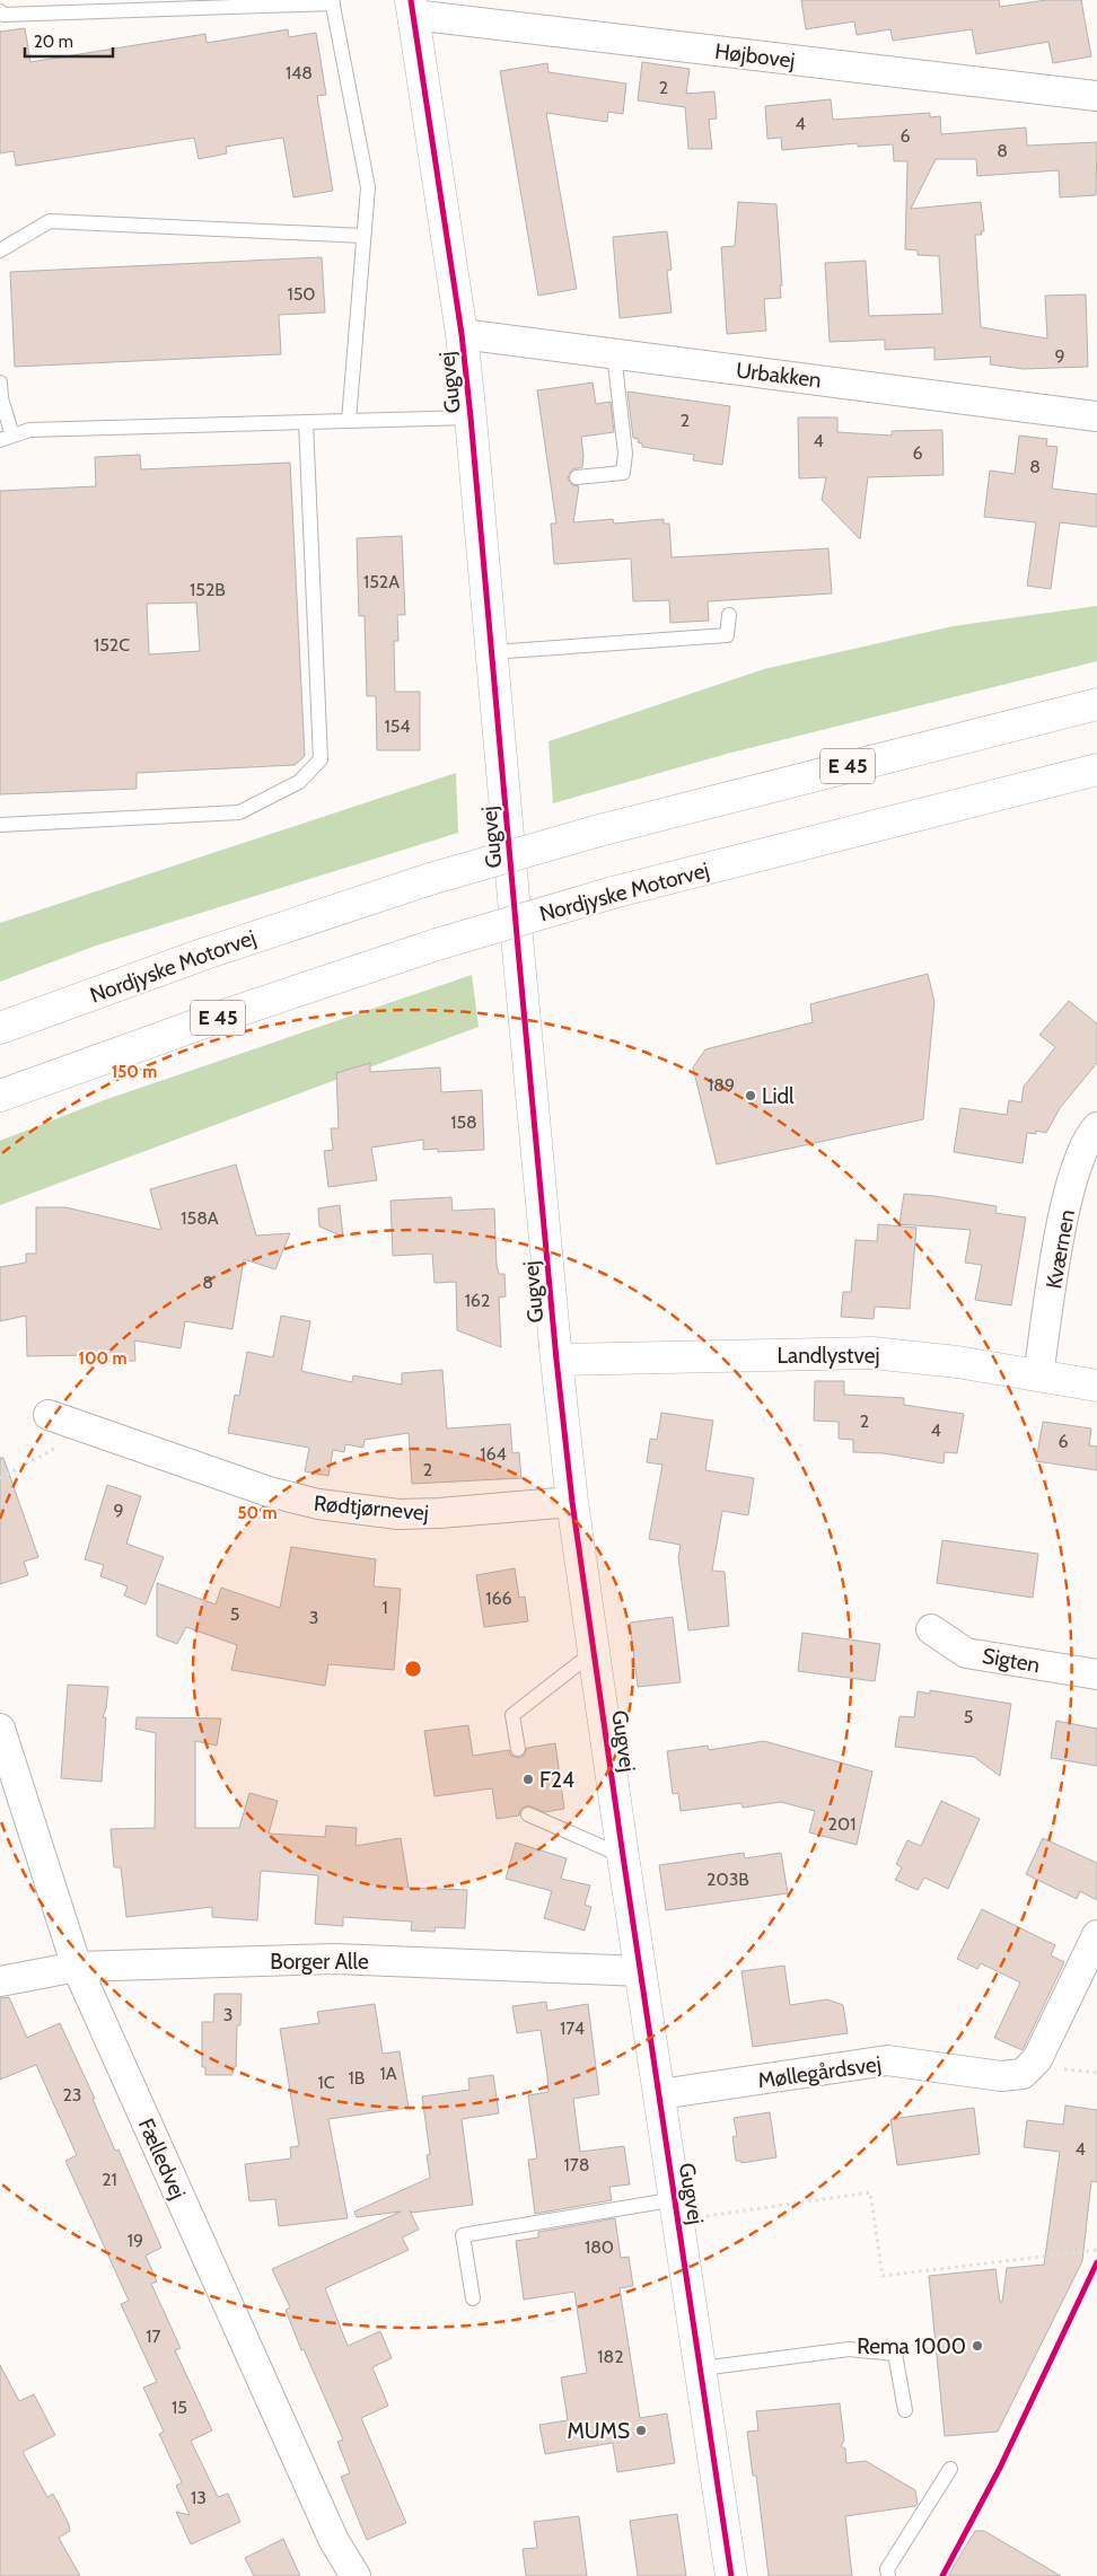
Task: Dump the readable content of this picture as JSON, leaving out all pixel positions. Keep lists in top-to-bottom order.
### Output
{
  "streets": {
    "main road": [
      "Gugvej",
      "E 45",
      "Nordjyske Motorvej",
      "Landlystvej"
    ],
    "street": [
      "Højbovej",
      "Urbakken",
      "Kværnen",
      "Rødtjørnevej",
      "Sigten",
      "Borger Alle",
      "Møllegårdsvej",
      "Fælledvej"
    ]
  },
  "crossings": [
    ["Højbovej", "Gugvej"],
    ["Urbakken", "Gugvej"],
    ["Gugvej", "Landlystvej"],
    ["Gugvej", "Rødtjørnevej"],
    ["Gugvej", "Borger Alle"],
    ["Gugvej", "Møllegårdsvej"],
    ["Kværnen", "Landlystvej"],
    ["Borger Alle", "Fælledvej"]
  ],
  "places": [
    "Lidl",
    "F24",
    "Rema 1000",
    "MUMS"
  ],
  "house_numbers": [
    "148",
    "2",
    "4",
    "6",
    "8",
    "150",
    "9",
    "2",
    "4",
    "6",
    "8",
    "152A",
    "152B",
    "152C",
    "154",
    "189",
    "158",
    "158A",
    "8",
    "162",
    "2",
    "4",
    "6",
    "164",
    "2",
    "9",
    "166",
    "1",
    "5",
    "3",
    "5",
    "201",
    "203B",
    "3",
    "174",
    "1A",
    "1B",
    "1C",
    "23",
    "4",
    "178",
    "21",
    "19",
    "180",
    "17",
    "182",
    "15",
    "13"
  ],
  "scale_bar": "20 m",
  "rings": ["150 m", "100 m", "50 m"]
}
